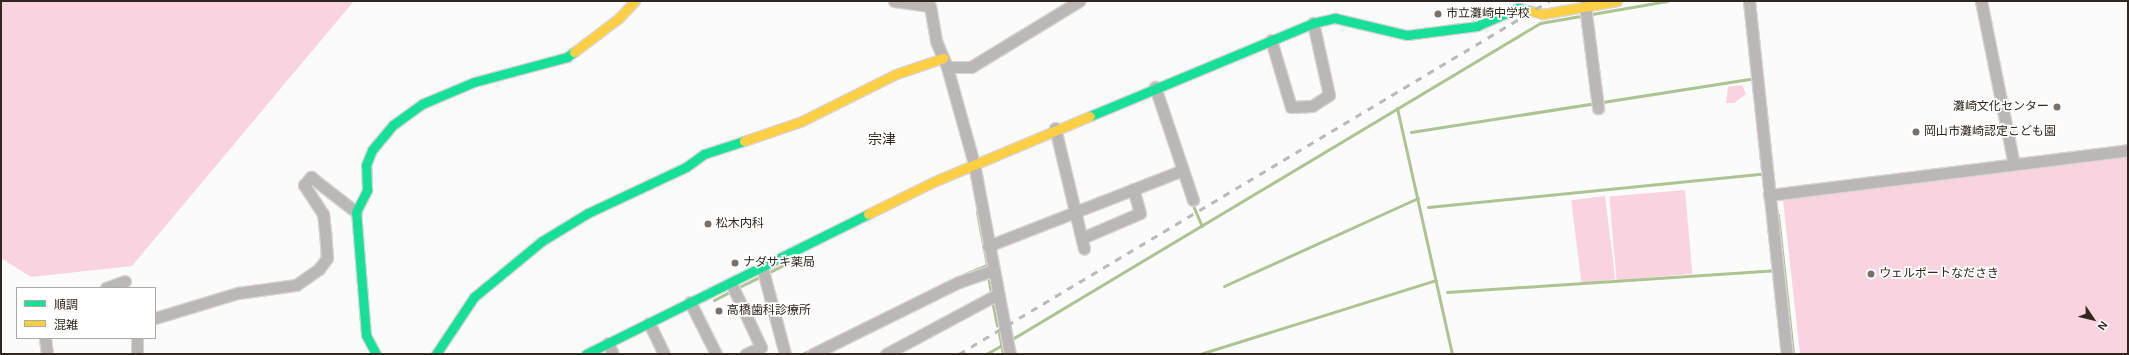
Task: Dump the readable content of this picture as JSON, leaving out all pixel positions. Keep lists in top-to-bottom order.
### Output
{
  "districts": ["宗津"],
  "places": [
    "市立灘崎中学校",
    "灘崎文化センター",
    "岡山市灘崎認定こども園",
    "松木内科",
    "ナダサキ薬局",
    "ウェルポートなださき",
    "高橋歯科診療所"
  ],
  "legend": ["順調", "混雑"],
  "north": "bottom right"
}
